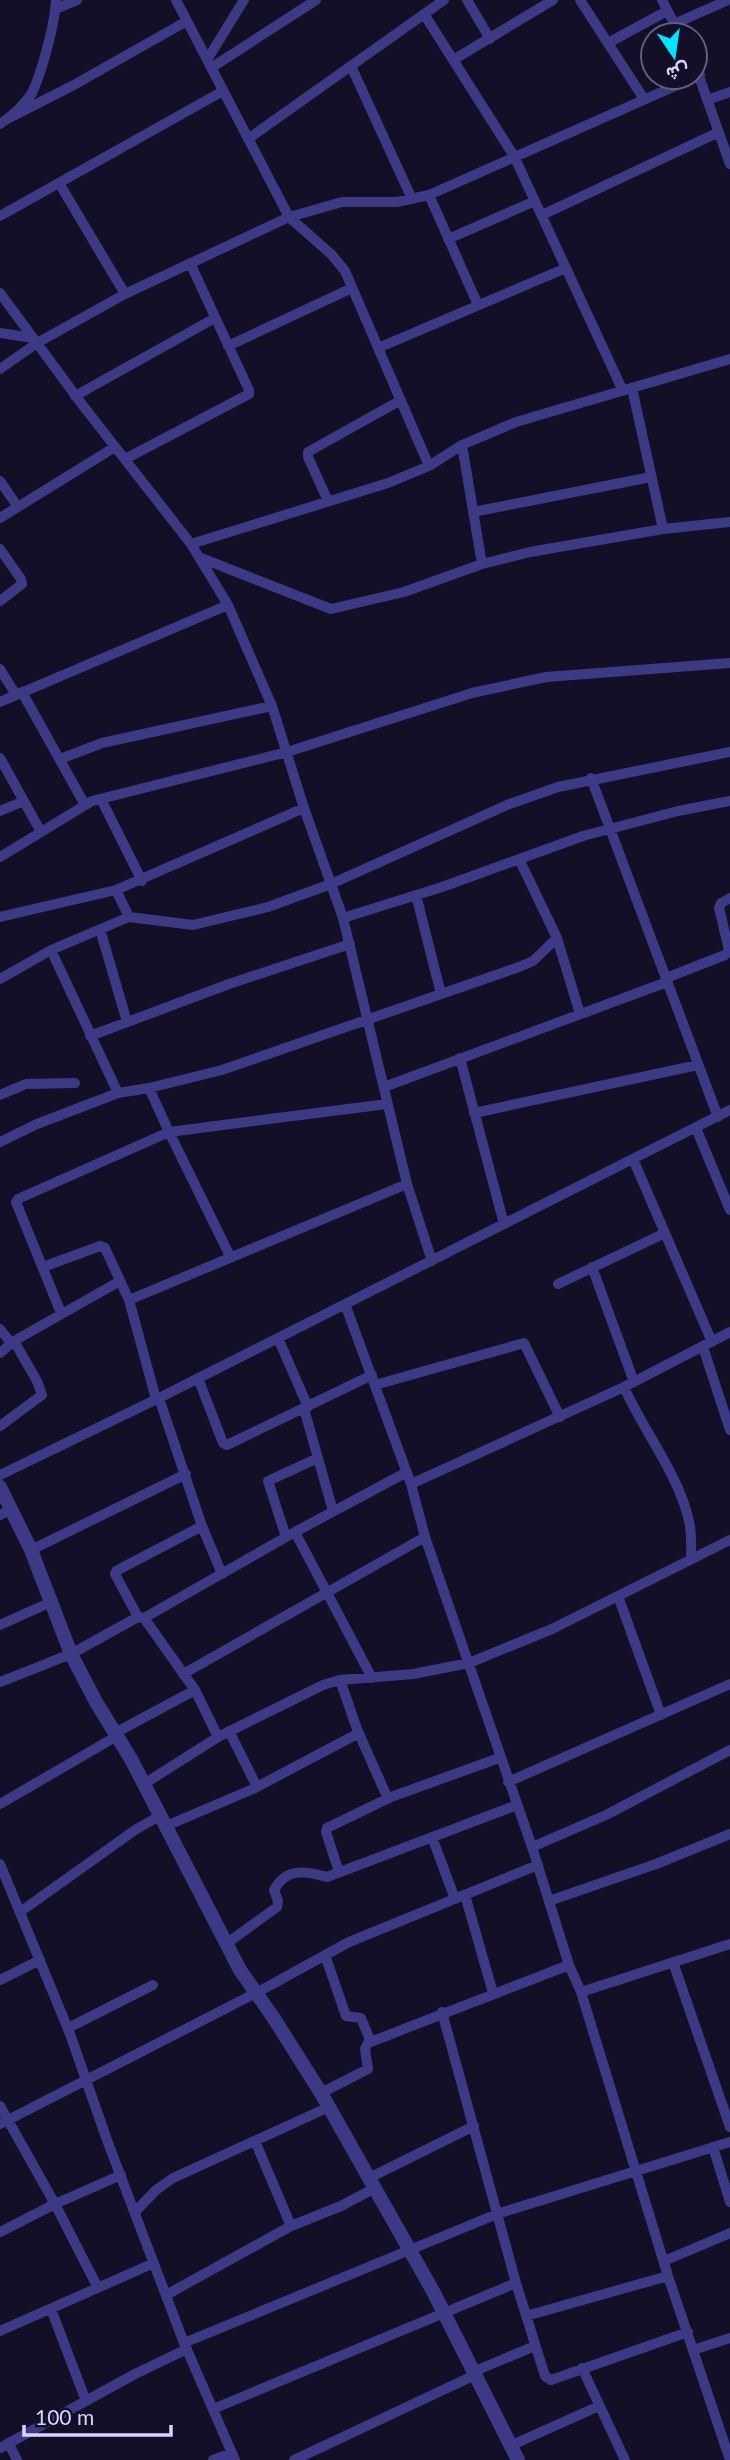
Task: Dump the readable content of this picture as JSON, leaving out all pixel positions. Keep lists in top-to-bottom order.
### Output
{
  "scale_bar": "100 m",
  "north": "bottom"
}
